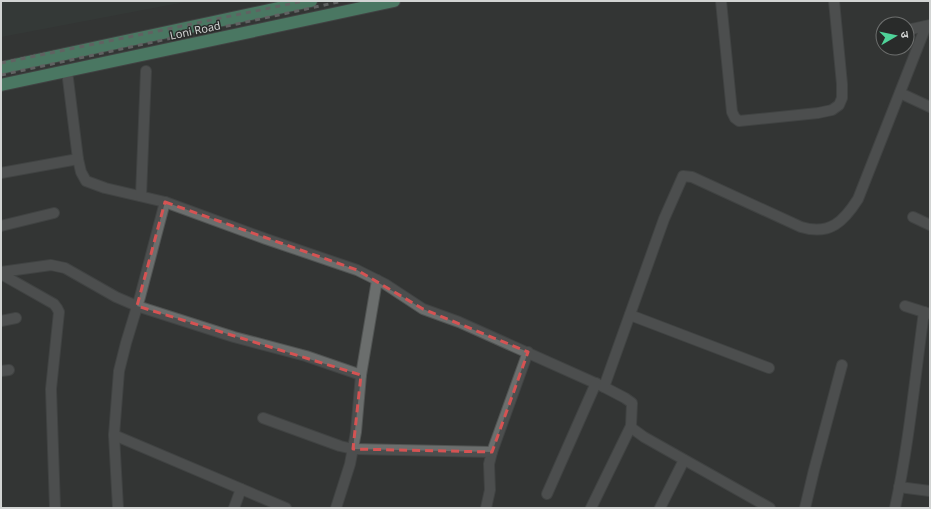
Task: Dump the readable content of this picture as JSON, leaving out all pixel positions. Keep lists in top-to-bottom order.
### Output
{
  "streets": {
    "highway": ["Loni Road"]
  },
  "north": "right"
}
